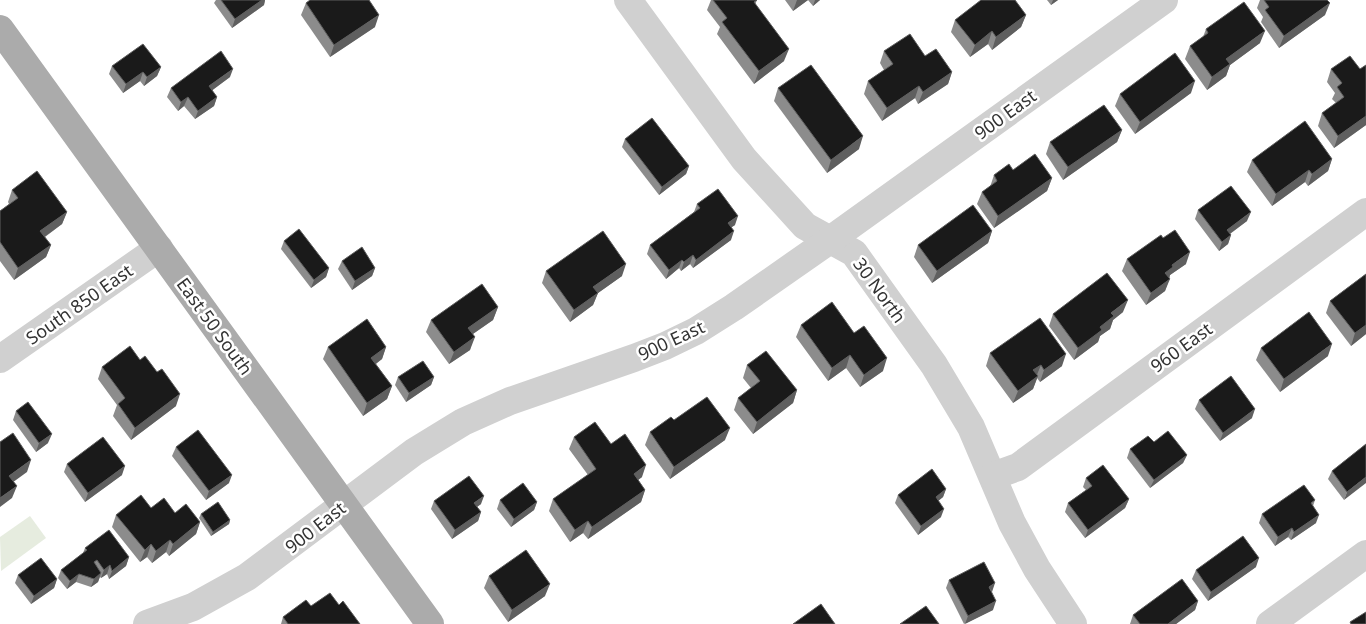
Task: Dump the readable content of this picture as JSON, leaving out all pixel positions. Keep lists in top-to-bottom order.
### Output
{
  "streets": {
    "main road": ["East 50 South"],
    "street": [
      "900 East",
      "30 North",
      "South 850 East",
      "960 East"
    ]
  },
  "crossings": [
    ["900 East", "30 North"],
    ["900 East", "East 50 South"],
    ["30 North", "960 East"],
    ["South 850 East", "East 50 South"]
  ]
}
